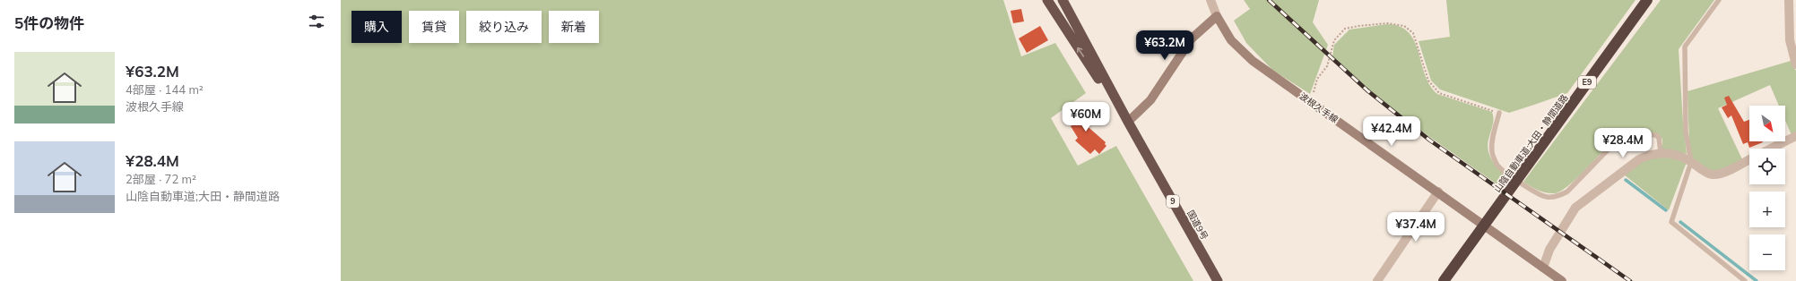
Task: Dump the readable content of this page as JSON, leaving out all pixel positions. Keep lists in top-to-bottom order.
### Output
{
  "streets": {
    "highway": [
      "E9",
      "山陰自動車道;大田・静間道路",
      "9",
      "国道9号"
    ],
    "main road": ["波根久手線"]
  },
  "north": "bottom right",
  "page": {
    "heading": "5件の物件",
    "chip": [
      "購入",
      "賃貸",
      "絞り込み",
      "新着"
    ],
    "price": [
      "¥63.2M",
      "¥60M",
      "¥42.4M",
      "¥28.4M",
      "¥37.4M"
    ],
    "list": [
      {
        "name": "¥63.2M",
        "note": "4部屋 · 144 m² · 波根久手線"
      },
      {
        "name": "¥28.4M",
        "note": "2部屋 · 72 m² · 山陰自動車道;大田・静間道路"
      }
    ],
    "map_buttons": ["+", "−"]
  }
}
